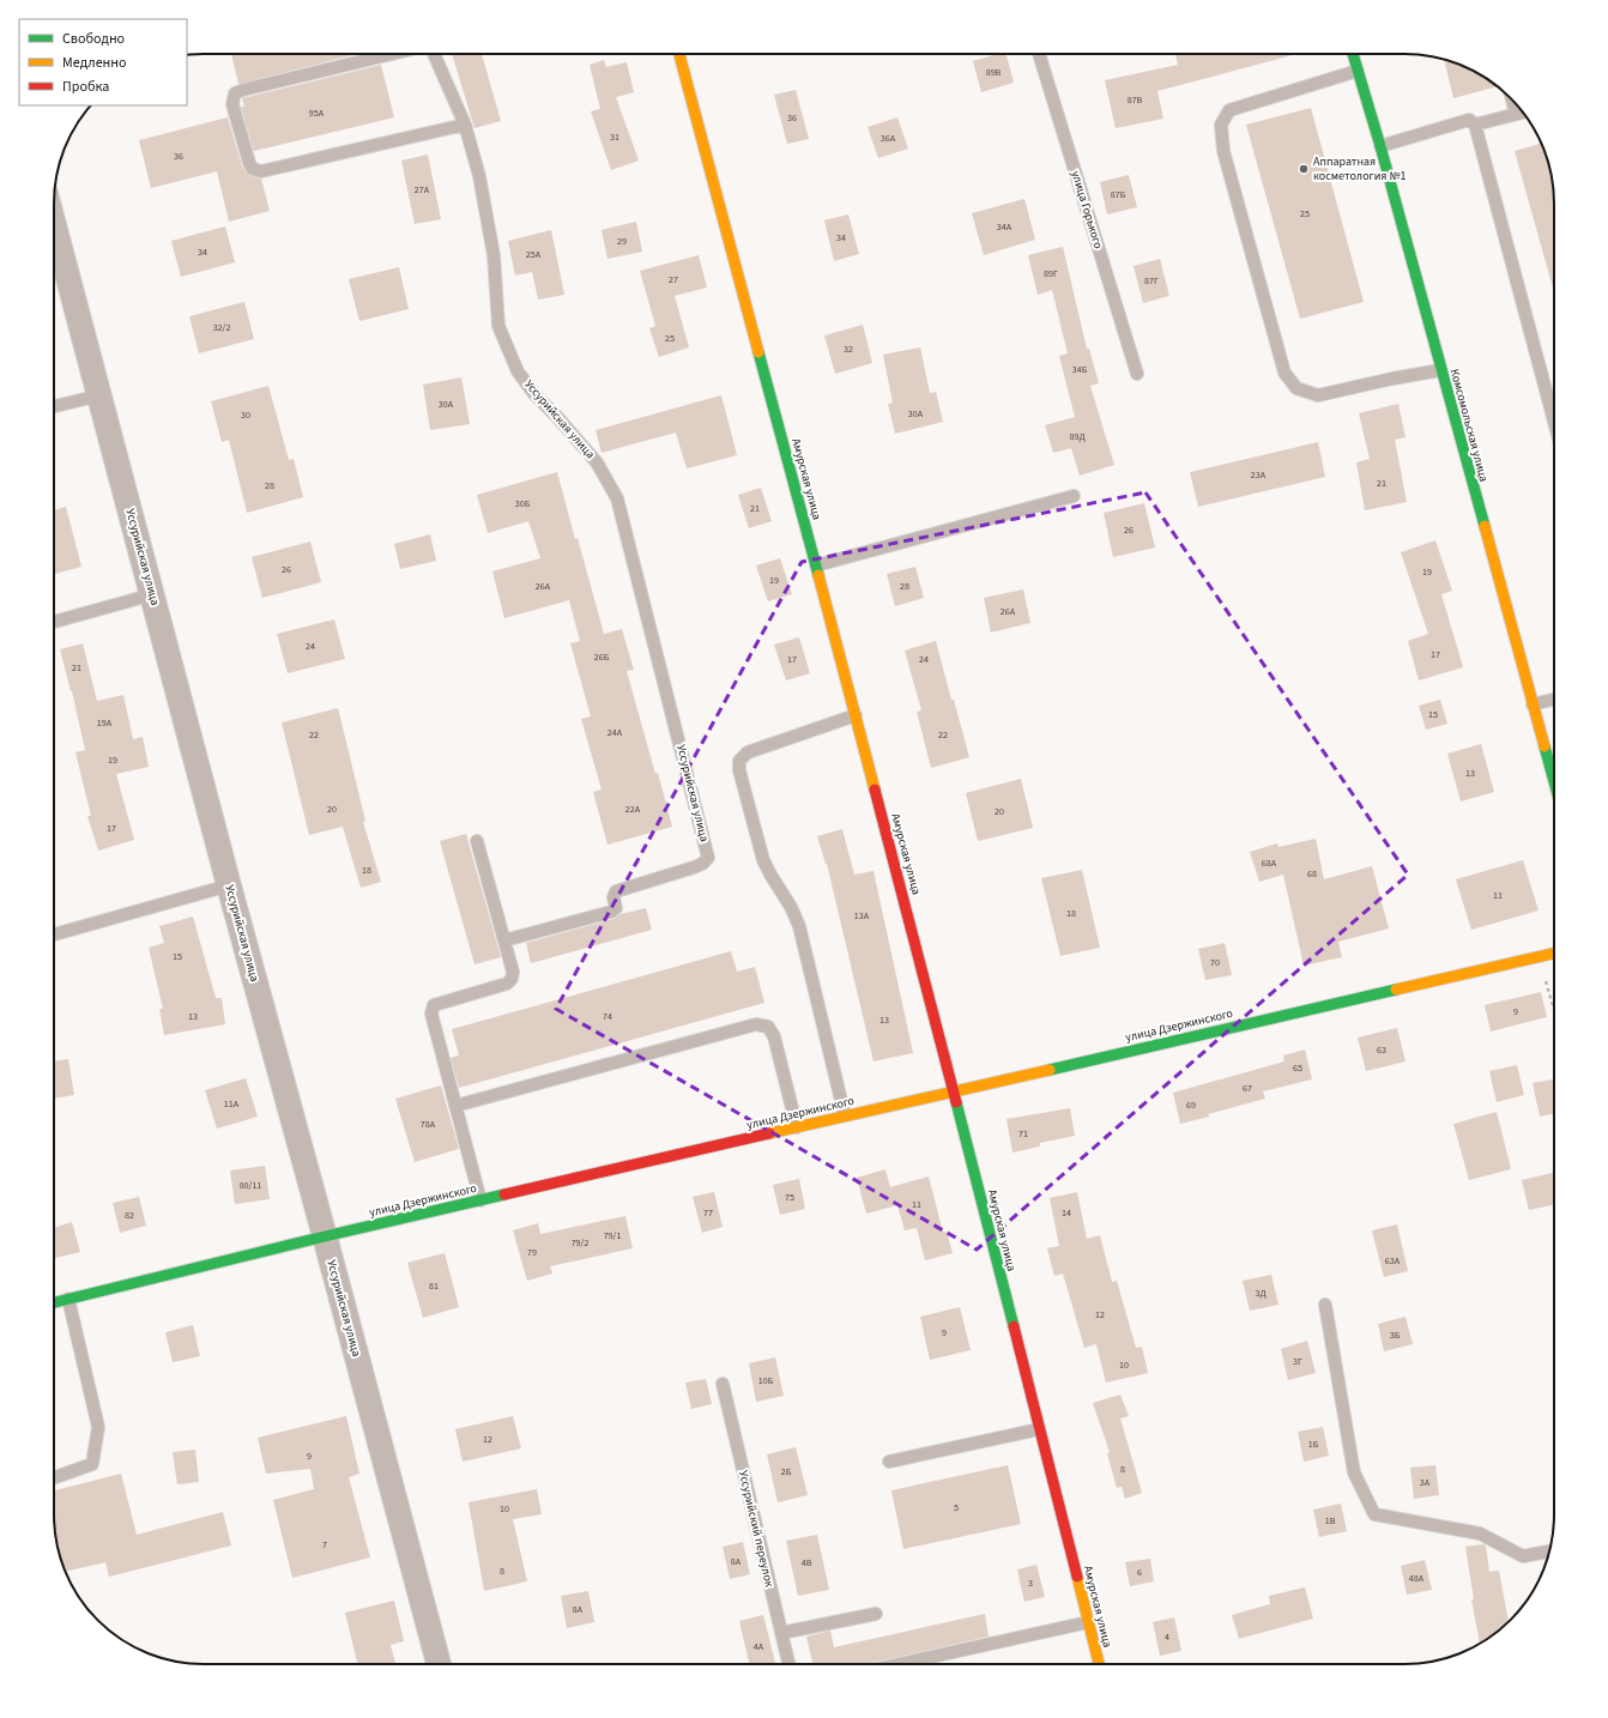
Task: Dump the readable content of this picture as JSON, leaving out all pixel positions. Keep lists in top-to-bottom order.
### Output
{
  "streets": {
    "street": [
      "Уссурийская улица",
      "Комсомольская улица",
      "Амурская улица",
      "улица Дзержинского"
    ],
    "lane": ["улица Горького", "Уссурийский переулок"]
  },
  "crossings": [
    ["Уссурийская улица", "улица Дзержинского"],
    ["Амурская улица", "улица Дзержинского"]
  ],
  "places": ["Аппаратная косметология №1"],
  "house_numbers": [
    "89В",
    "87В",
    "95А",
    "36",
    "31",
    "36А",
    "36",
    "27А",
    "87Б",
    "25",
    "34А",
    "34",
    "29",
    "34",
    "25А",
    "89Г",
    "27",
    "87Г",
    "32/2",
    "25",
    "32",
    "34Б",
    "30А",
    "30А",
    "30",
    "89Д",
    "23А",
    "21",
    "28",
    "30Б",
    "21",
    "26",
    "26",
    "19",
    "19",
    "26А",
    "28",
    "26А",
    "24",
    "17",
    "26Б",
    "17",
    "24",
    "21",
    "15",
    "19А",
    "24А",
    "22",
    "22",
    "19",
    "13",
    "20",
    "22А",
    "20",
    "17",
    "68А",
    "18",
    "68",
    "11",
    "18",
    "13А",
    "15",
    "70",
    "9",
    "13",
    "74",
    "13",
    "63",
    "65",
    "67",
    "11А",
    "69",
    "78А",
    "71",
    "80/11",
    "75",
    "11",
    "77",
    "14",
    "82",
    "79/1",
    "79/2",
    "79",
    "63А",
    "81",
    "3Д",
    "12",
    "9",
    "3Б",
    "3Г",
    "10",
    "10Б",
    "12",
    "1Б",
    "9",
    "8",
    "2Б",
    "3А",
    "5",
    "10",
    "1В",
    "7",
    "8А",
    "4В",
    "8",
    "6",
    "48А",
    "3",
    "8А",
    "4",
    "4А"
  ],
  "legend": ["Свободно", "Медленно", "Пробка"]
}
